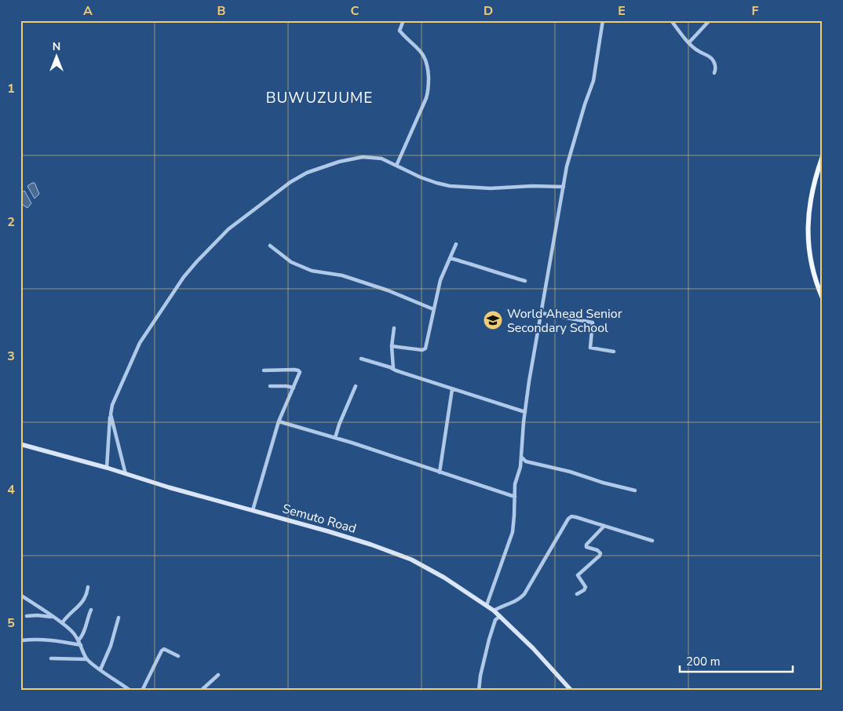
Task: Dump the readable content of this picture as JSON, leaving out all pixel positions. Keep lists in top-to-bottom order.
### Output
{
  "streets": {
    "main road": ["Semuto Road"]
  },
  "districts": ["BUWUZUUME"],
  "places": {
    "school or university": ["World Ahead Senior Secondary School"]
  },
  "scale_bar": "200 m",
  "north": "top",
  "grid": {
    "columns": [
      "A",
      "B",
      "C",
      "D",
      "E",
      "F"
    ],
    "rows": [
      "1",
      "2",
      "3",
      "4",
      "5"
    ]
  }
}
